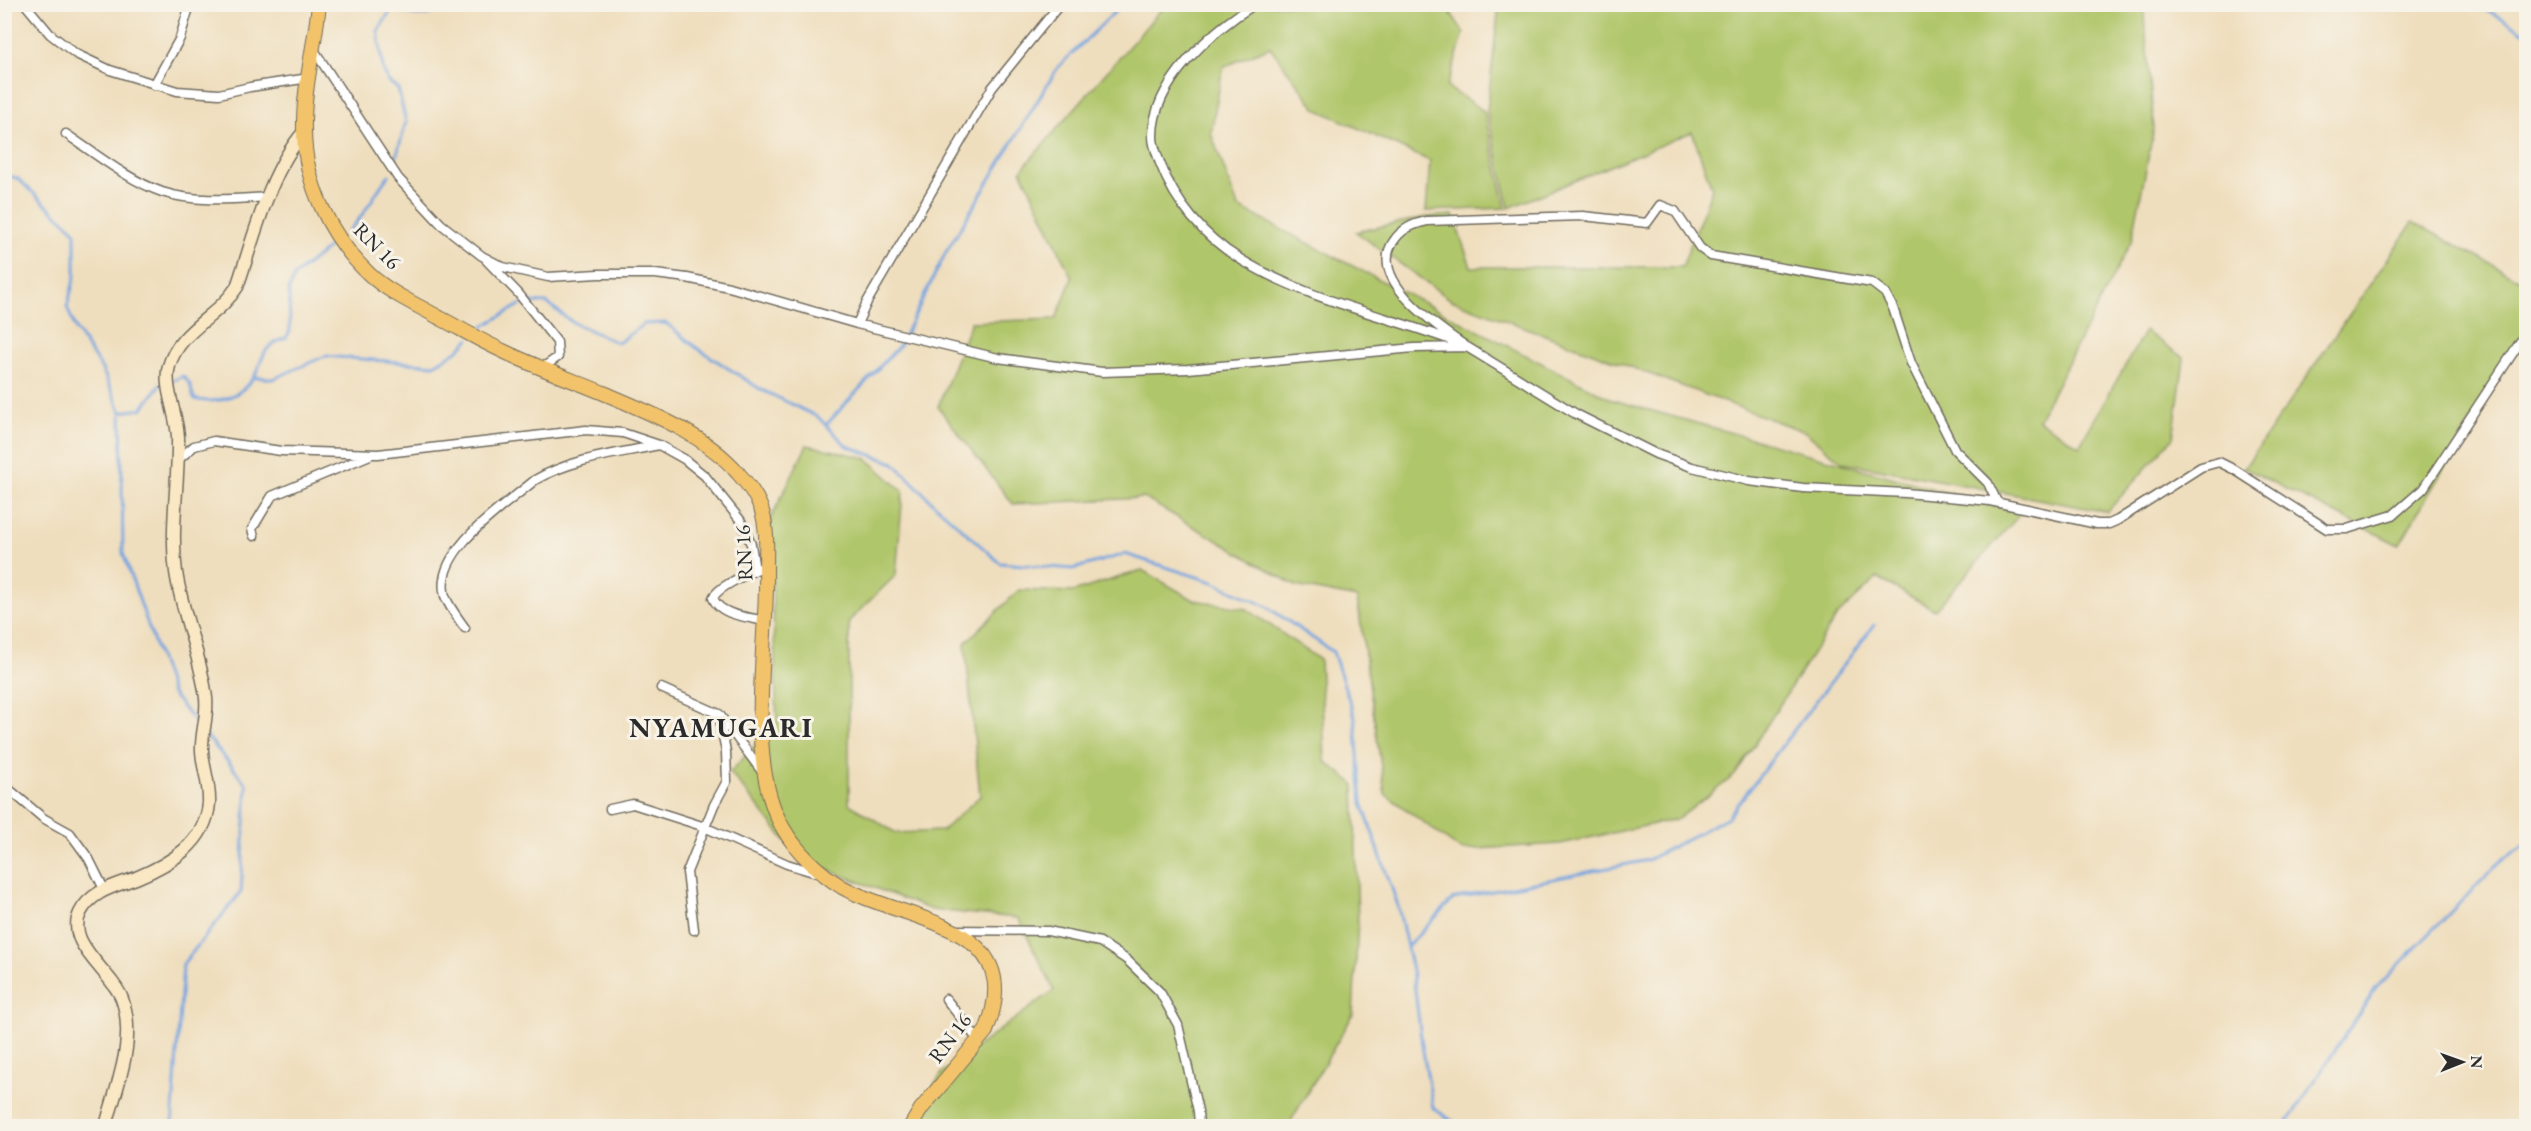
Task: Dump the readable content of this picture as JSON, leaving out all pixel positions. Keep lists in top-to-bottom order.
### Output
{
  "streets": {
    "main road": ["RN 16"]
  },
  "districts": ["NYAMUGARI"],
  "north": "right"
}
